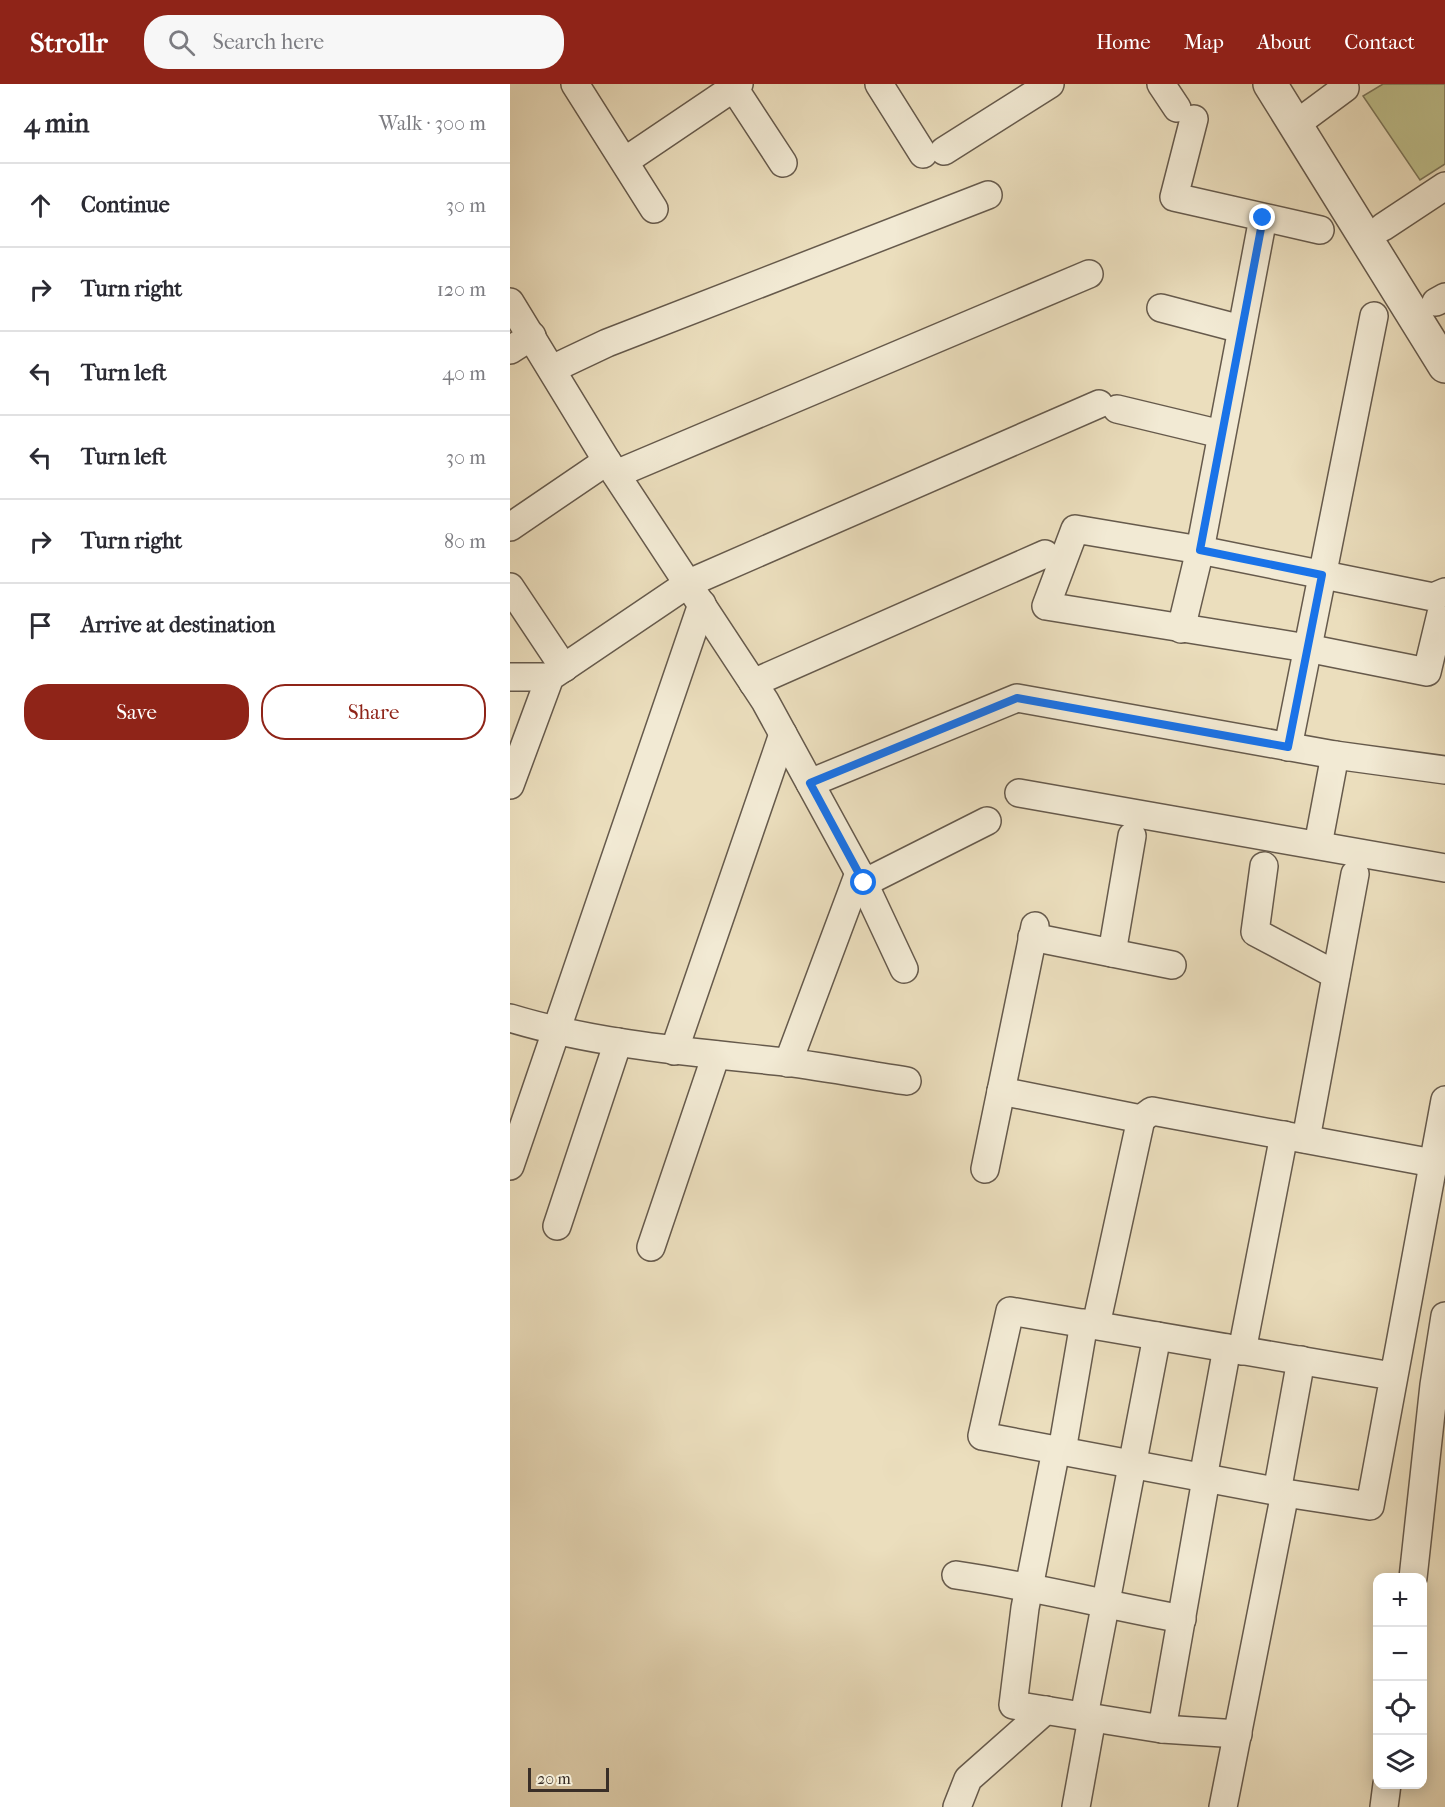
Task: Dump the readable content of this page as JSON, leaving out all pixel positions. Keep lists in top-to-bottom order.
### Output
{
  "scale_bar": "20 m",
  "page": {
    "header": "Strollr",
    "search": "Search here",
    "nav": [
      "Home",
      "Map",
      "About",
      "Contact"
    ],
    "heading": ["4 min", "Walk · 300 m"],
    "list": [
      ["Continue", "30 m"],
      ["Turn right", "120 m"],
      ["Turn left", "40 m"],
      ["Turn left", "30 m"],
      ["Turn right", "80 m"],
      "Arrive at destination"
    ],
    "buttons": ["Save", "Share"],
    "map_buttons": ["+", "−"],
    "scale": "20 m"
  }
}
